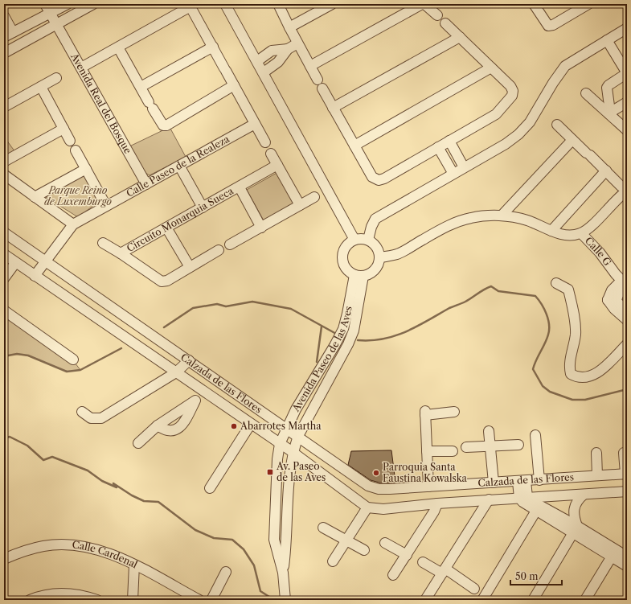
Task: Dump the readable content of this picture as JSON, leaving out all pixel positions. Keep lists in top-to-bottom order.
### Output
{
  "streets": {
    "street": [
      "Avenida Real del Bosque",
      "Calle Paseo de la Realeza",
      "Circuito Monarquia Sueca",
      "Calle G",
      "Avenida Paseo de las Aves",
      "Calzada de las Flores",
      "Calle Cardenal"
    ]
  },
  "crossings": [
    ["Avenida Real del Bosque", "Calle Paseo de la Realeza"],
    ["Calle Paseo de la Realeza", "Calzada de las Flores"],
    ["Avenida Paseo de las Aves", "Calzada de las Flores"]
  ],
  "parks": ["Parque Reino de Luxemburgo"],
  "places": {
    "other": ["Abarrotes Martha", "Parroquia Santa Faustina Kowalska"],
    "transit": ["Av. Paseo de las Aves"]
  },
  "scale_bar": "50 m"
}
